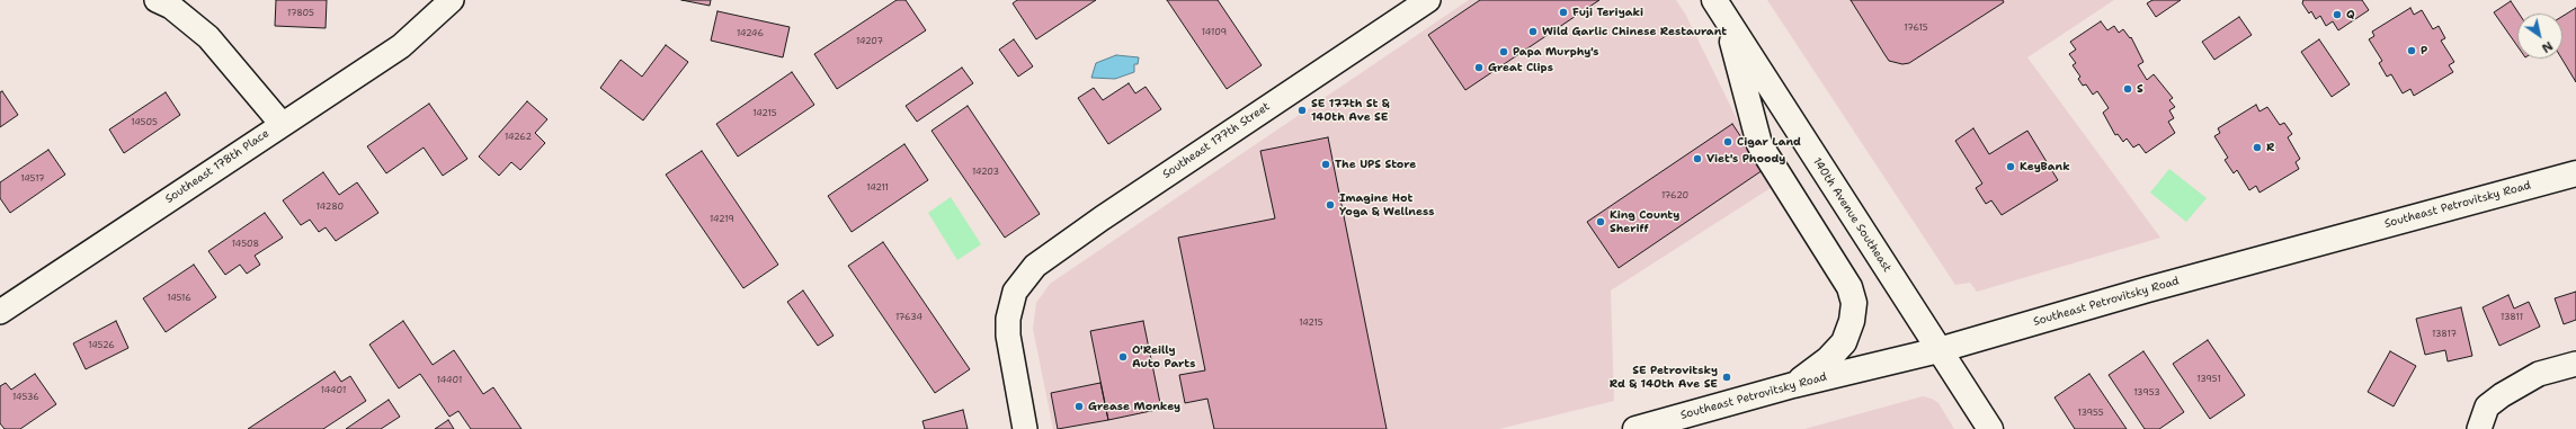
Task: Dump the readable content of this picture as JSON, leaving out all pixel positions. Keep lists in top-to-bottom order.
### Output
{
  "streets": {
    "main road": ["Southeast Petrovitsky Road", "140th Avenue Southeast"],
    "street": ["Southeast 177th Street", "Southeast 178th Place"]
  },
  "crossings": [
    ["Southeast Petrovitsky Road", "140th Avenue Southeast"]
  ],
  "places": [
    "Fuji Teriyaki",
    "Q",
    "Wild Garlic Chinese Restaurant",
    "P",
    "Papa Murphy's",
    "Great Clips",
    "S",
    "SE 177th St & 140th Ave SE",
    "Cigar Land",
    "R",
    "Viet's Phoody",
    "The UPS Store",
    "KeyBank",
    "Imagine Hot Yoga & Wellness",
    "King County Sheriff",
    "O'Reilly Auto Parts",
    "SE Petrovitsky Rd & 140th Ave SE",
    "Grease Monkey"
  ],
  "house_numbers": [
    "17805",
    "17615",
    "14109",
    "14246",
    "14207",
    "14215",
    "14505",
    "14262",
    "14203",
    "14517",
    "14211",
    "17620",
    "14280",
    "14219",
    "14508",
    "14516",
    "17634",
    "13811",
    "14215",
    "13817",
    "14526",
    "13951",
    "14401",
    "14401",
    "13953",
    "14536",
    "13955"
  ],
  "north": "bottom right"
}
